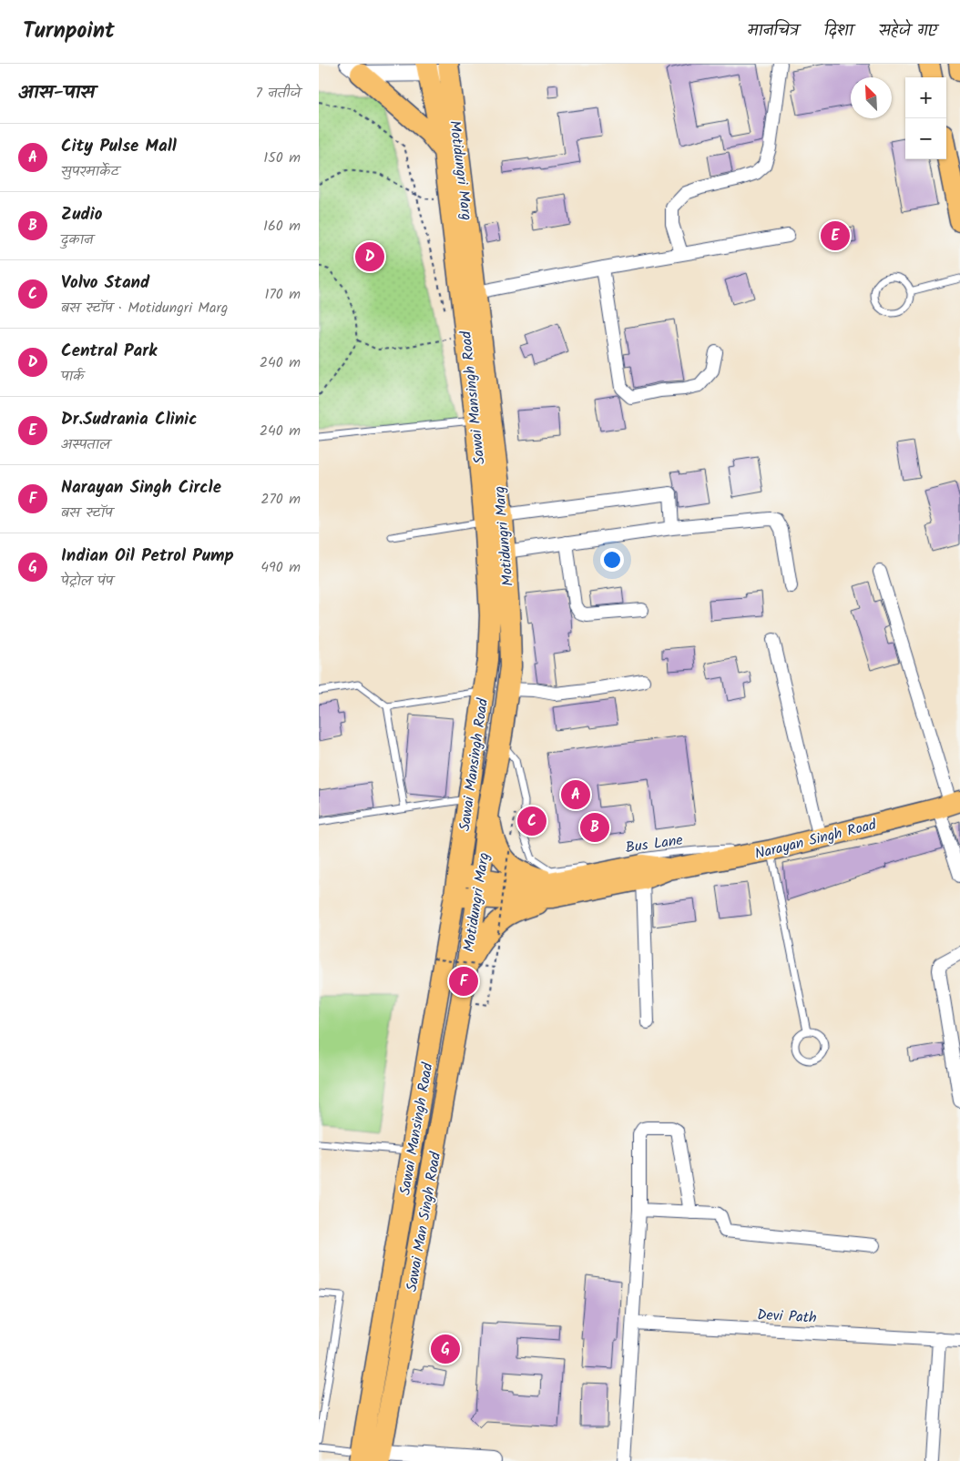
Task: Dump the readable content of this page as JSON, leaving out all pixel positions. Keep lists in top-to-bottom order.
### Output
{
  "streets": {
    "main road": [
      "Motidungri Marg",
      "Sawai Mansingh Road",
      "Narayan Singh Road",
      "Sawai Man Singh Road"
    ],
    "street": ["Devi Path"],
    "lane": ["Bus Lane"]
  },
  "crossings": [
    ["Motidungri Marg", "Sawai Mansingh Road"],
    ["Motidungri Marg", "Sawai Man Singh Road"],
    ["Narayan Singh Road", "Bus Lane"]
  ],
  "north": "top left",
  "page": {
    "header": "Turnpoint",
    "nav": ["मानचित्र", "दिशा", "सहेजे गए"],
    "heading": ["आस-पास", "7 नतीजे"],
    "map_buttons": ["+", "−"],
    "list": [
      {
        "mark": "A",
        "name": "City Pulse Mall",
        "note": "सुपरमार्केट",
        "value": "150 m"
      },
      {
        "mark": "B",
        "name": "Zudio",
        "note": "दुकान",
        "value": "160 m"
      },
      {
        "mark": "C",
        "name": "Volvo Stand",
        "note": "बस स्टॉप · Motidungri Marg",
        "value": "170 m"
      },
      {
        "mark": "D",
        "name": "Central Park",
        "note": "पार्क",
        "value": "240 m"
      },
      {
        "mark": "E",
        "name": "Dr.Sudrania Clinic",
        "note": "अस्पताल",
        "value": "240 m"
      },
      {
        "mark": "F",
        "name": "Narayan Singh Circle",
        "note": "बस स्टॉप",
        "value": "270 m"
      },
      {
        "mark": "G",
        "name": "Indian Oil Petrol Pump",
        "note": "पेट्रोल पंप",
        "value": "490 m"
      }
    ],
    "pins": [
      "E",
      "D",
      "A",
      "C",
      "B",
      "F",
      "G"
    ]
  }
}
